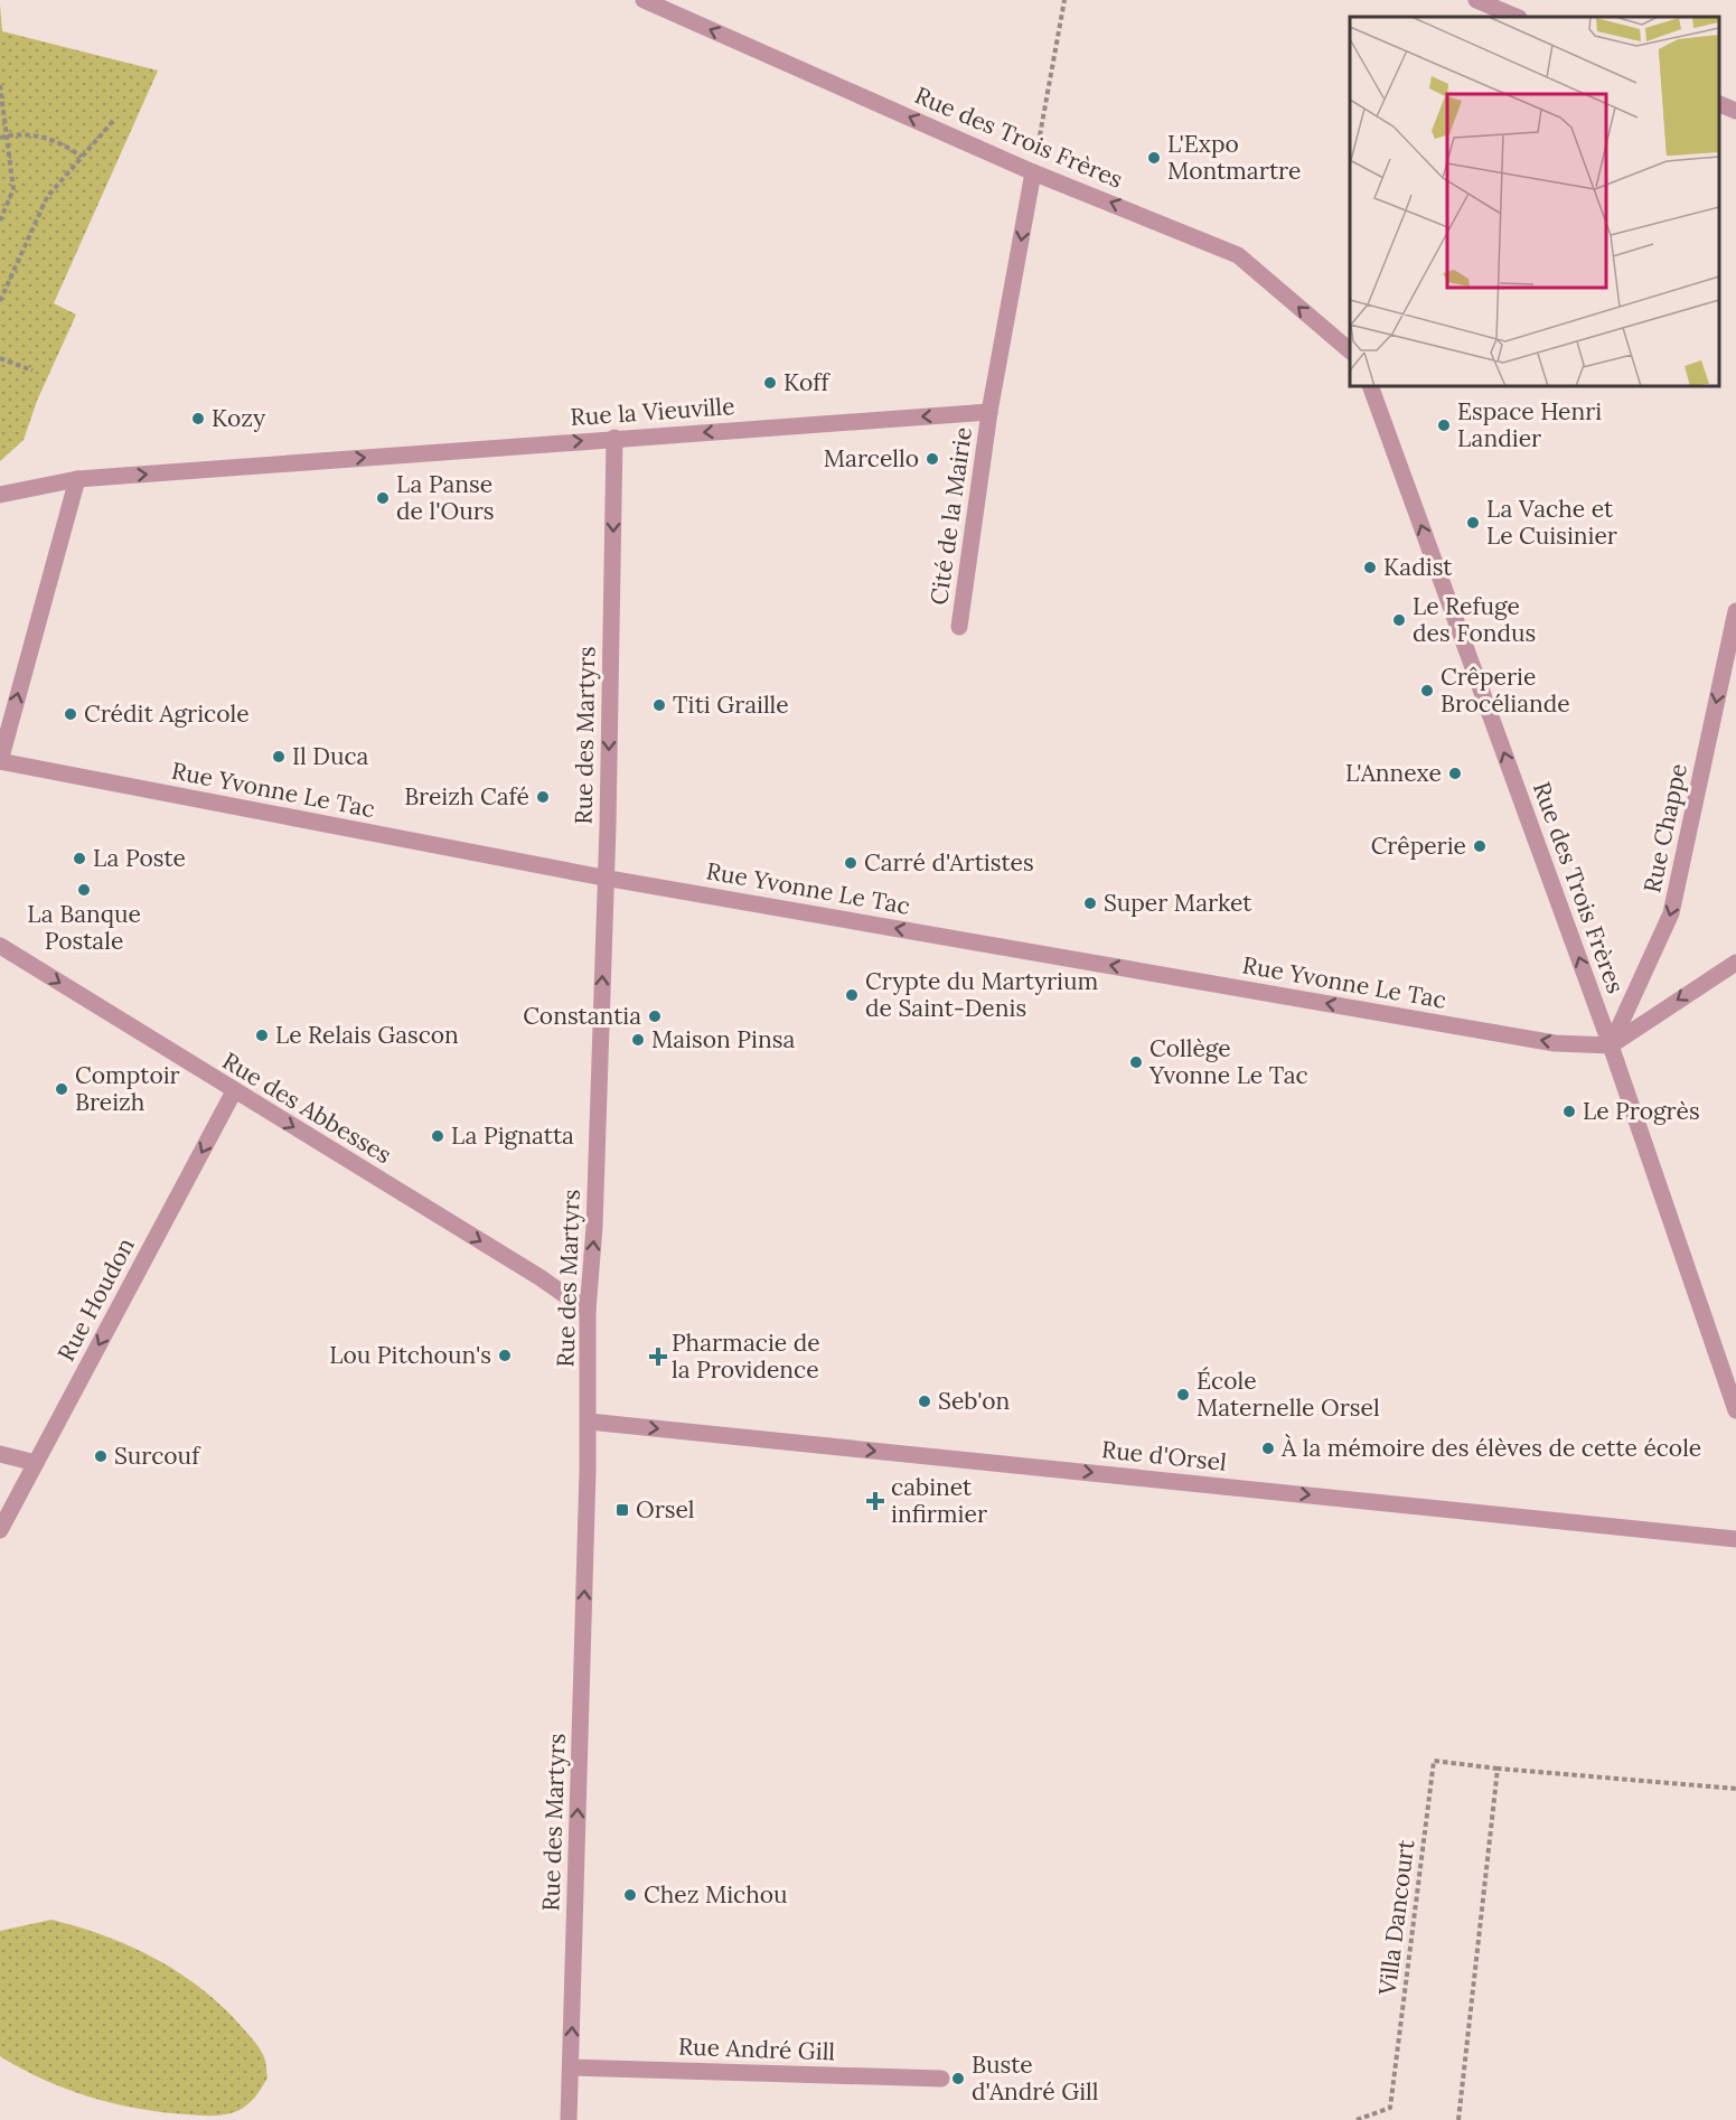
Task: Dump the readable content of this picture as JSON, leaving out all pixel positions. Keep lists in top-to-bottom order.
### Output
{
  "streets": {
    "street": [
      "Rue des Trois Frères",
      "Rue la Vieuville",
      "Cité de la Mairie",
      "Rue des Martyrs",
      "Rue Yvonne Le Tac",
      "Rue Chappe",
      "Rue des Abbesses",
      "Rue Houdon",
      "Rue d'Orsel",
      "Rue André Gill"
    ],
    "path": ["Villa Dancourt"]
  },
  "crossings": [
    ["Rue des Trois Frères", "Rue Yvonne Le Tac"],
    ["Rue des Trois Frères", "Rue Chappe"],
    ["Rue la Vieuville", "Cité de la Mairie"],
    ["Rue la Vieuville", "Rue des Martyrs"],
    ["Rue des Martyrs", "Rue Yvonne Le Tac"],
    ["Rue des Martyrs", "Rue des Abbesses"],
    ["Rue des Martyrs", "Rue d'Orsel"],
    ["Rue des Martyrs", "Rue André Gill"],
    ["Rue Yvonne Le Tac", "Rue Chappe"],
    ["Rue des Abbesses", "Rue Houdon"]
  ],
  "one_way": [
    "Rue des Trois Frères",
    "Rue Yvonne Le Tac",
    "Rue Chappe",
    "Rue des Abbesses",
    "Rue Houdon",
    "Rue d'Orsel"
  ],
  "places": {
    "other": [
      "L'Expo Montmartre",
      "Koff",
      "Kozy",
      "Espace Henri Landier",
      "Marcello",
      "La Panse de l'Ours",
      "La Vache et Le Cuisinier",
      "Kadist",
      "Le Refuge des Fondus",
      "Crêperie Brocéliande",
      "Titi Graille",
      "Crédit Agricole",
      "Il Duca",
      "L'Annexe",
      "Breizh Café",
      "Crêperie",
      "La Poste",
      "Carré d'Artistes",
      "La Banque Postale",
      "Super Market",
      "Crypte du Martyrium de Saint-Denis",
      "Constantia",
      "Le Relais Gascon",
      "Maison Pinsa",
      "Collège Yvonne Le Tac",
      "Comptoir Breizh",
      "Le Progrès",
      "La Pignatta",
      "Lou Pitchoun's",
      "École Maternelle Orsel",
      "Seb'on",
      "À la mémoire des élèves de cette école",
      "Surcouf",
      "Chez Michou",
      "Buste d'André Gill"
    ],
    "health": ["Pharmacie de la Providence", "cabinet infirmier"],
    "transit": ["Orsel"]
  }
}
